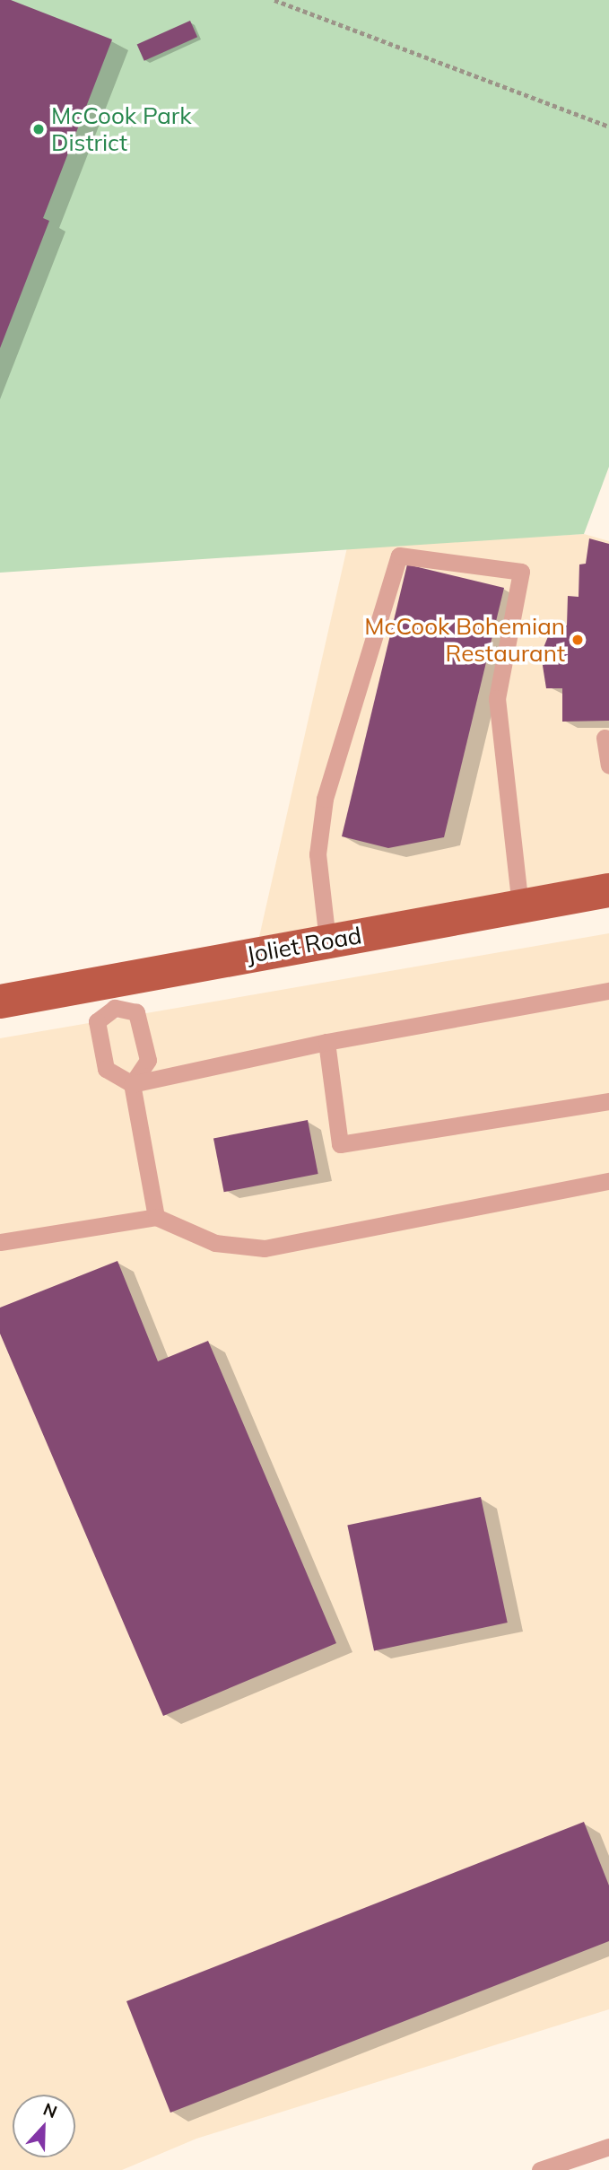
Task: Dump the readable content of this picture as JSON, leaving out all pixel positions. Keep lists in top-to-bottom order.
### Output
{
  "streets": {
    "main road": ["Joliet Road"]
  },
  "places": ["McCook Park District", "McCook Bohemian Restaurant"],
  "north": "top"
}
